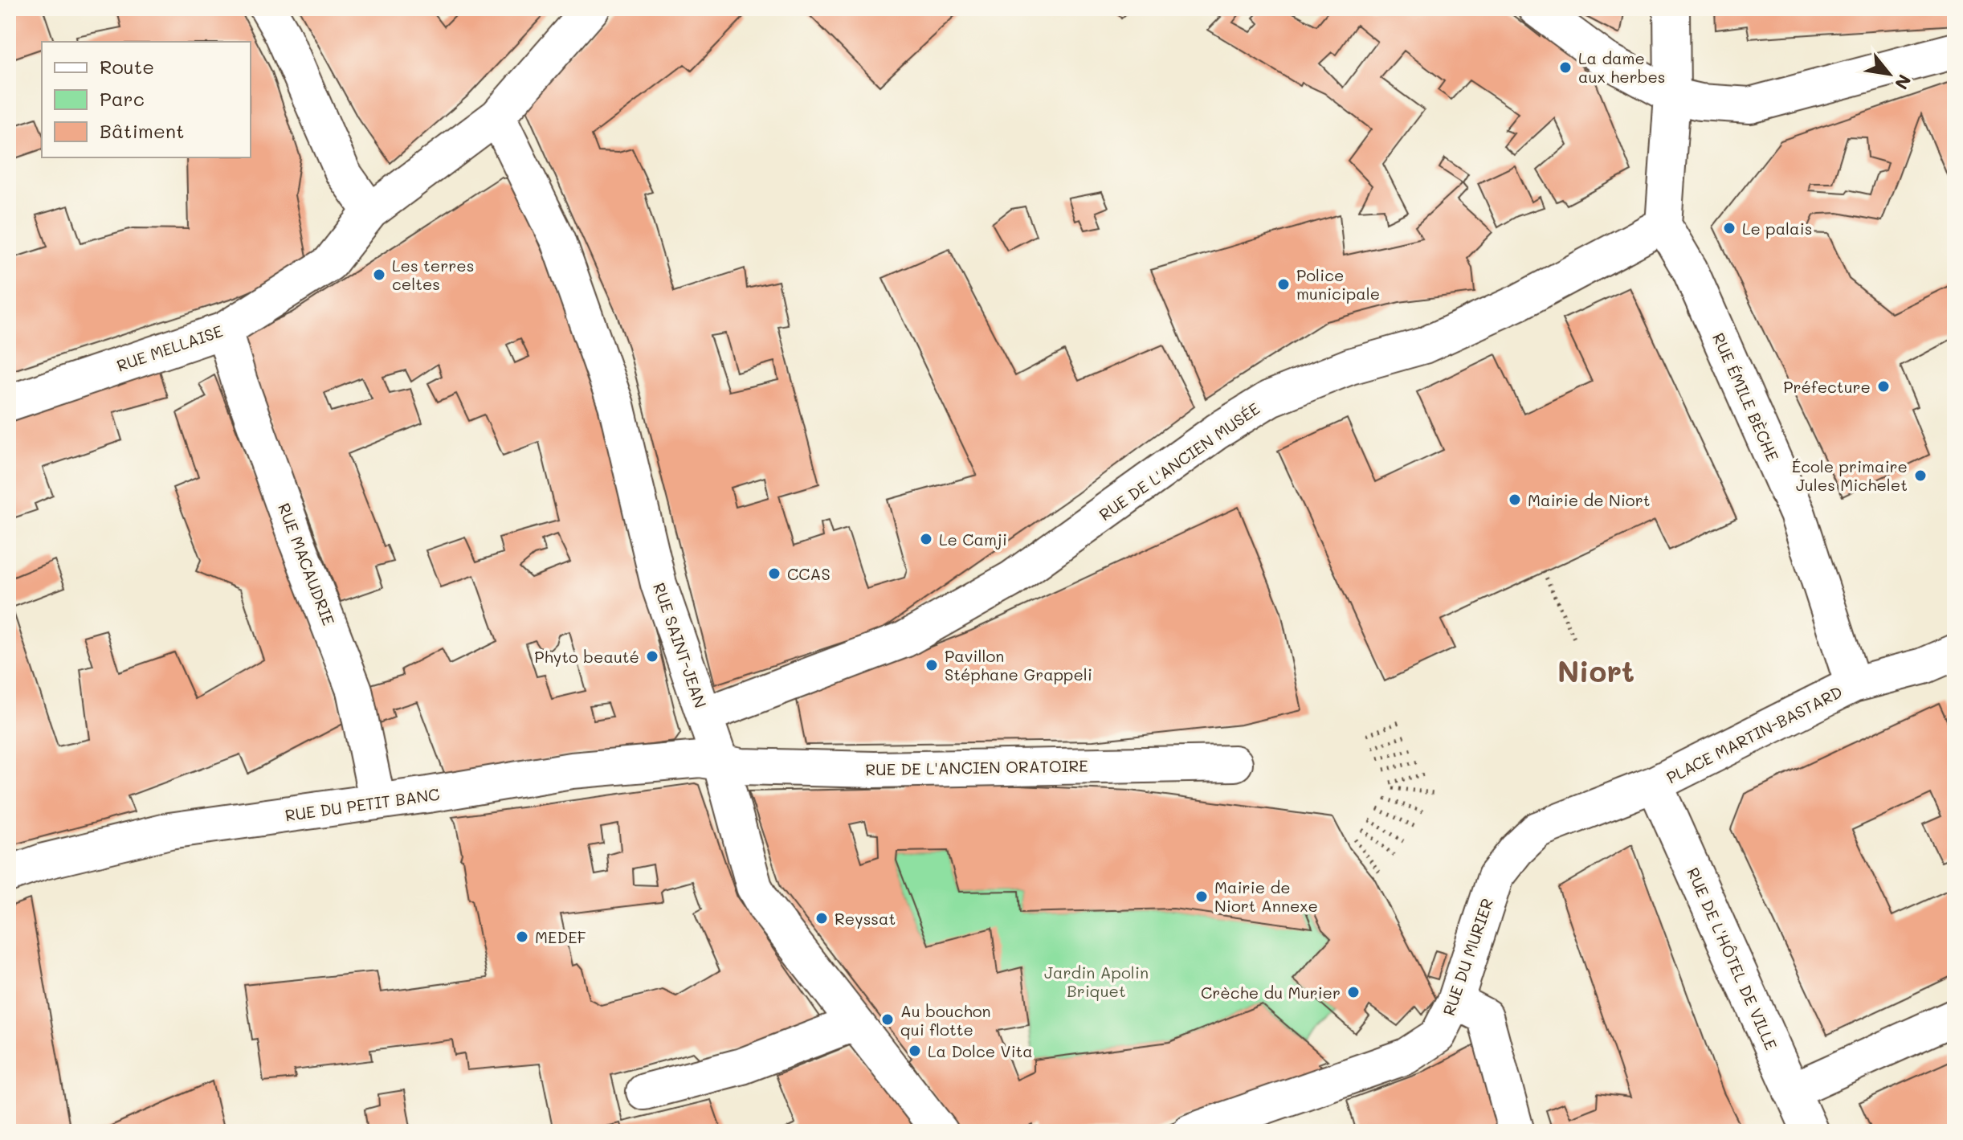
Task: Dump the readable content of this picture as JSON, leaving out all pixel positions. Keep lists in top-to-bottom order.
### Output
{
  "streets": {
    "street": [
      "RUE MELLAISE",
      "RUE ÉMILE BÈCHE",
      "RUE DE L'ANCIEN MUSÉE",
      "RUE MACAUDRIE",
      "RUE SAINT-JEAN",
      "PLACE MARTIN-BASTARD",
      "RUE DE L'ANCIEN ORATOIRE",
      "RUE DU PETIT BANC",
      "RUE DU MURIER",
      "RUE DE L'HÔTEL DE VILLE"
    ]
  },
  "crossings": [
    ["RUE MELLAISE", "RUE MACAUDRIE"],
    ["RUE MELLAISE", "RUE SAINT-JEAN"],
    ["RUE ÉMILE BÈCHE", "RUE DE L'ANCIEN MUSÉE"],
    ["RUE ÉMILE BÈCHE", "PLACE MARTIN-BASTARD"],
    ["RUE DE L'ANCIEN MUSÉE", "RUE SAINT-JEAN"],
    ["RUE MACAUDRIE", "RUE DU PETIT BANC"],
    ["RUE SAINT-JEAN", "RUE DE L'ANCIEN ORATOIRE"],
    ["RUE SAINT-JEAN", "RUE DU PETIT BANC"],
    ["PLACE MARTIN-BASTARD", "RUE DU MURIER"],
    ["PLACE MARTIN-BASTARD", "RUE DE L'HÔTEL DE VILLE"],
    ["RUE DE L'ANCIEN ORATOIRE", "RUE DU PETIT BANC"],
    ["RUE DU MURIER", "RUE DE L'HÔTEL DE VILLE"]
  ],
  "districts": ["Niort"],
  "parks": ["Jardin Apolin Briquet"],
  "places": [
    "La dame aux herbes",
    "Le palais",
    "Les terres celtes",
    "Police municipale",
    "Préfecture",
    "École primaire Jules Michelet",
    "Mairie de Niort",
    "Le Camji",
    "CCAS",
    "Phyto beauté",
    "Pavillon Stéphane Grappeli",
    "Mairie de Niort Annexe",
    "Reyssat",
    "MEDEF",
    "Crèche du Murier",
    "Au bouchon qui flotte",
    "La Dolce Vita"
  ],
  "legend": ["Route", "Parc", "Bâtiment"],
  "north": "bottom right"
}
